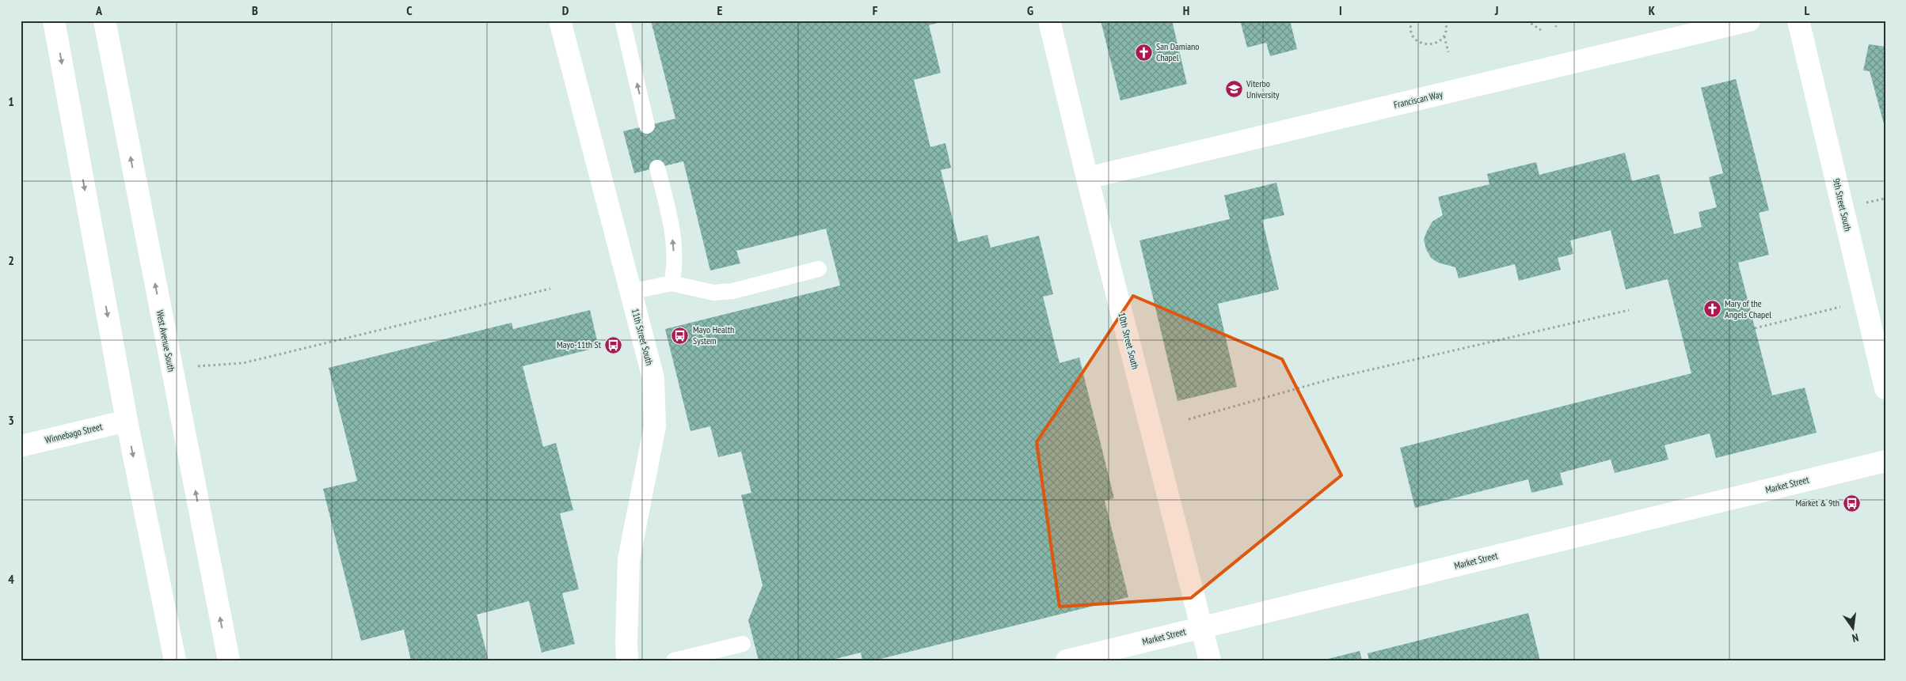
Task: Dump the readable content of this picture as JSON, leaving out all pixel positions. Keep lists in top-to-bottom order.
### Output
{
  "streets": {
    "street": [
      "Franciscan Way",
      "9th Street South",
      "11th Street South",
      "West Avenue South",
      "10th Street South",
      "Winnebago Street",
      "Market Street"
    ]
  },
  "crossings": [
    ["Franciscan Way", "10th Street South"],
    ["10th Street South", "Market Street"]
  ],
  "places": {
    "church": ["San Damiano Chapel", "Mary of the Angels Chapel"],
    "school or university": ["Viterbo University"],
    "bus stop": ["Mayo Health System", "Mayo-11th St", "Market & 9th"]
  },
  "north": "bottom",
  "grid": {
    "columns": [
      "A",
      "B",
      "C",
      "D",
      "E",
      "F",
      "G",
      "H",
      "I",
      "J",
      "K",
      "L"
    ],
    "rows": [
      "1",
      "2",
      "3",
      "4"
    ]
  }
}
